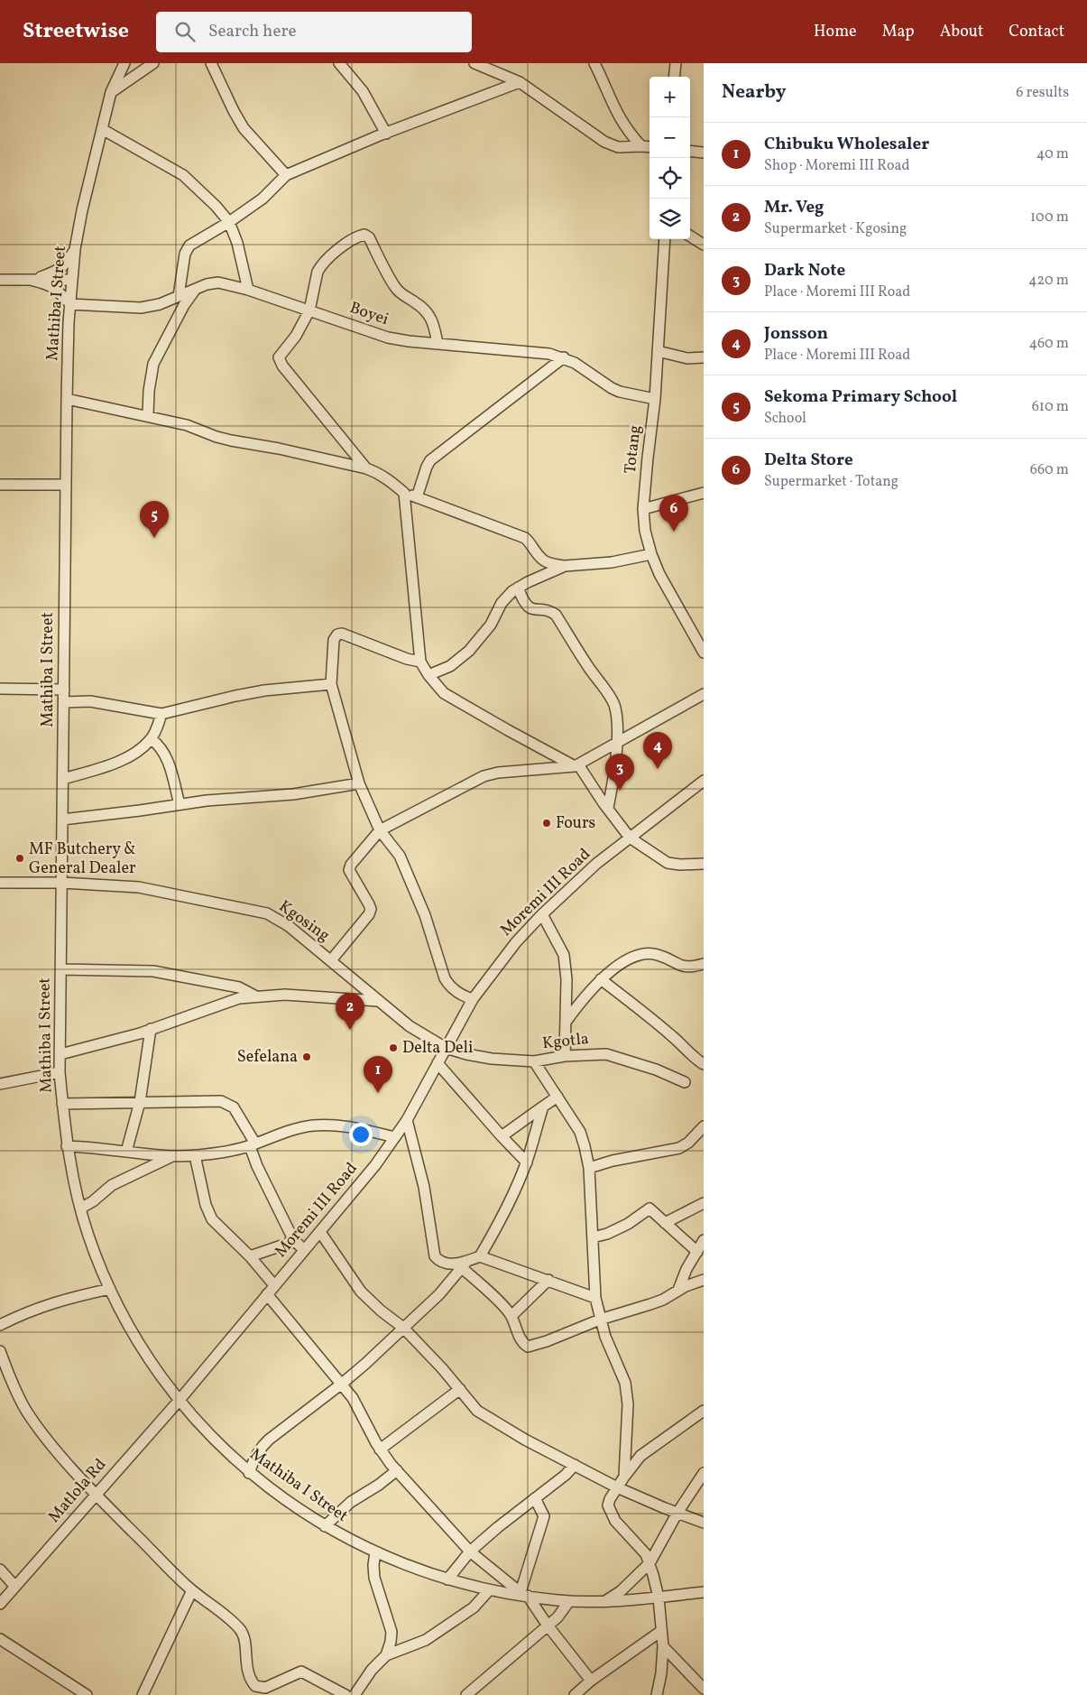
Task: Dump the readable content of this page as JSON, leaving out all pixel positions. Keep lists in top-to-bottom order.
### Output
{
  "streets": {
    "street": [
      "Mathiba I Street",
      "Boyei",
      "Totang",
      "Moremi III Road",
      "Kgosing",
      "Kgotla",
      "Matlola Rd"
    ]
  },
  "crossings": [
    ["Mathiba I Street", "Boyei"],
    ["Mathiba I Street", "Moremi III Road"],
    ["Mathiba I Street", "Kgosing"],
    ["Mathiba I Street", "Matlola Rd"],
    ["Boyei", "Totang"],
    ["Moremi III Road", "Kgosing"],
    ["Moremi III Road", "Kgotla"],
    ["Moremi III Road", "Matlola Rd"],
    ["Kgosing", "Kgotla"]
  ],
  "places": [
    "Fours",
    "MF Butchery & General Dealer",
    "Delta Deli",
    "Sefelana"
  ],
  "page": {
    "header": "Streetwise",
    "search": "Search here",
    "nav": [
      "Home",
      "Map",
      "About",
      "Contact"
    ],
    "heading": ["Nearby", "6 results"],
    "map_buttons": ["+", "−"],
    "list": [
      {
        "mark": "1",
        "name": "Chibuku Wholesaler",
        "note": "Shop · Moremi III Road",
        "value": "40 m"
      },
      {
        "mark": "2",
        "name": "Mr. Veg",
        "note": "Supermarket · Kgosing",
        "value": "100 m"
      },
      {
        "mark": "3",
        "name": "Dark Note",
        "note": "Place · Moremi III Road",
        "value": "420 m"
      },
      {
        "mark": "4",
        "name": "Jonsson",
        "note": "Place · Moremi III Road",
        "value": "460 m"
      },
      {
        "mark": "5",
        "name": "Sekoma Primary School",
        "note": "School",
        "value": "610 m"
      },
      {
        "mark": "6",
        "name": "Delta Store",
        "note": "Supermarket · Totang",
        "value": "660 m"
      }
    ],
    "pins": [
      "6",
      "5",
      "4",
      "3",
      "2",
      "1"
    ]
  }
}
